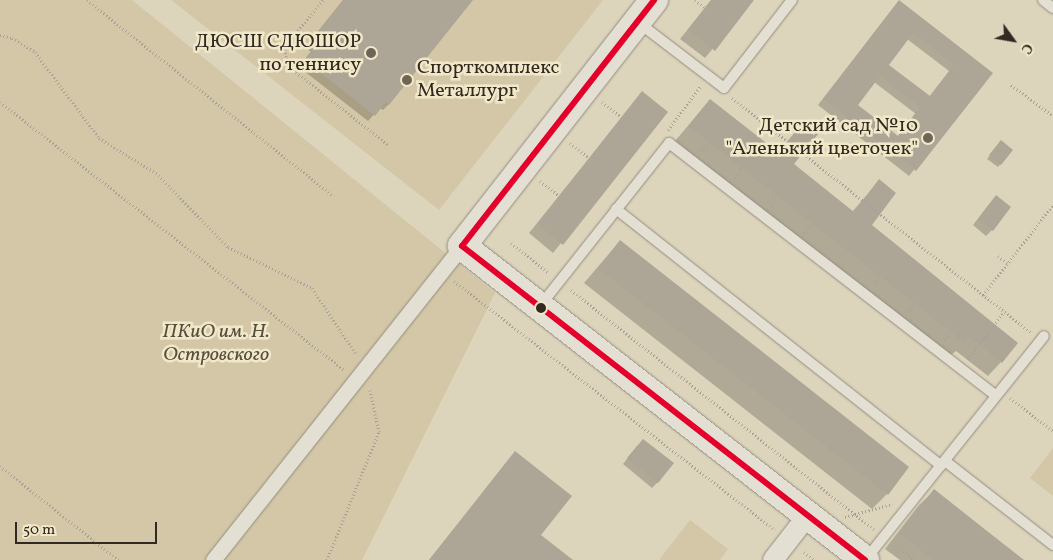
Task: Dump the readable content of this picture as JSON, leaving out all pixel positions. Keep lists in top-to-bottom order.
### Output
{
  "parks": ["ПКиО им. Н. Островского"],
  "places": ["ДЮСШ СДЮШОР по теннису", "Спорткомплекс Металлург", "Детский сад №10 \"Аленький цветочек\""],
  "scale_bar": "50 m",
  "north": "bottom right"
}
